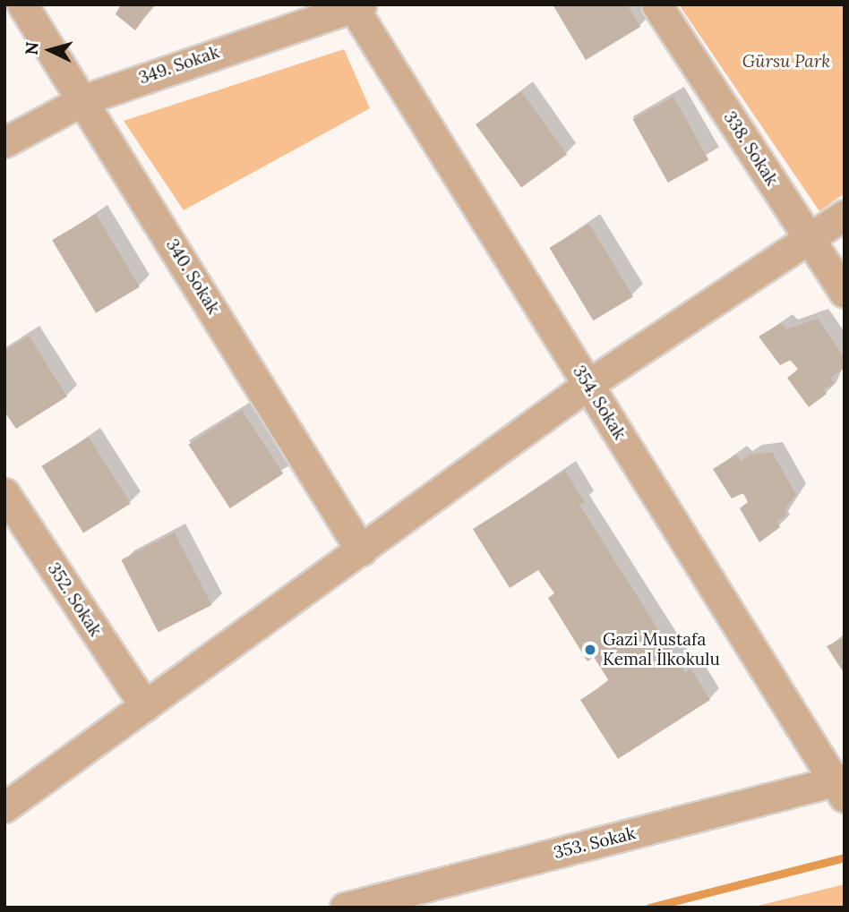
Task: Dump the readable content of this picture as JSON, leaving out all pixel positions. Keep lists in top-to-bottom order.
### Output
{
  "streets": {
    "street": [
      "349. Sokak",
      "338. Sokak",
      "340. Sokak",
      "354. Sokak",
      "352. Sokak",
      "353. Sokak"
    ]
  },
  "crossings": [
    ["349. Sokak", "340. Sokak"],
    ["349. Sokak", "354. Sokak"],
    ["354. Sokak", "353. Sokak"]
  ],
  "parks": ["Gürsu Park"],
  "places": ["Gazi Mustafa Kemal İlkokulu"],
  "north": "left"
}
